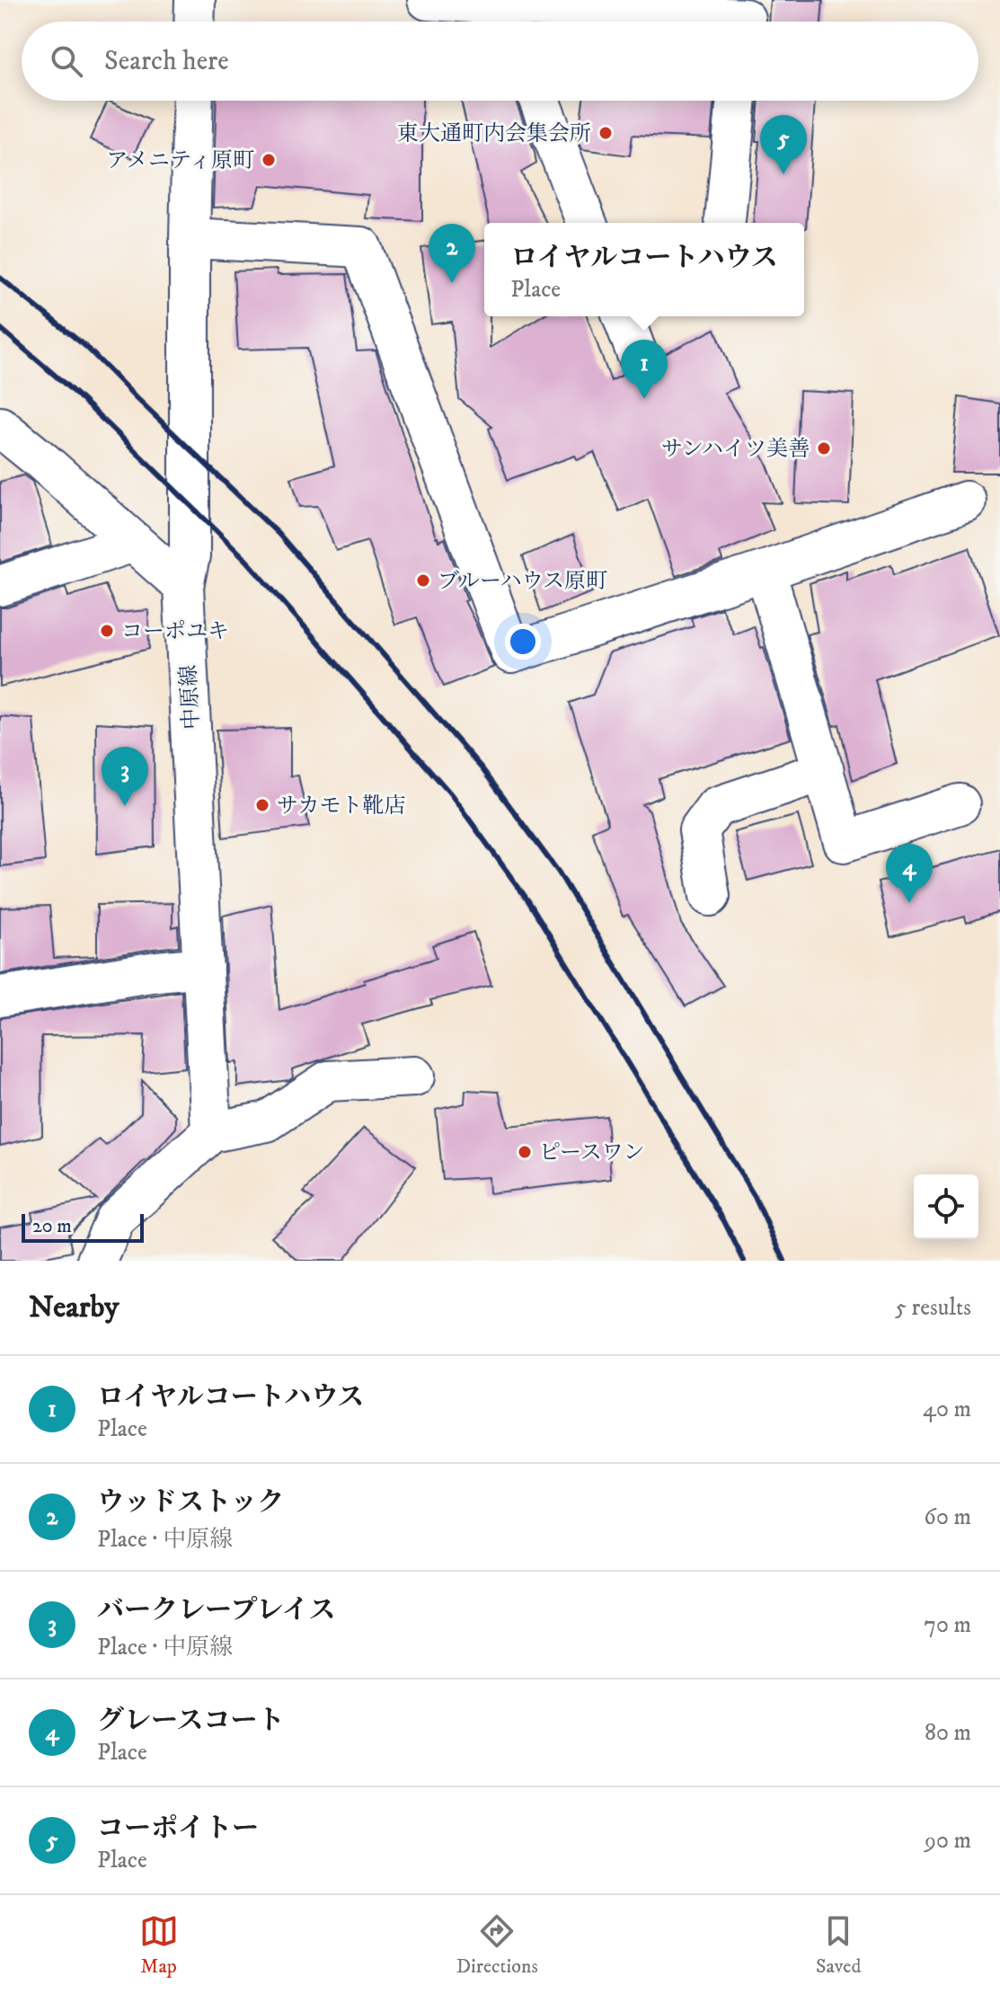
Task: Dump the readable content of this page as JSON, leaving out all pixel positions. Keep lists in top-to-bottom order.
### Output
{
  "streets": {
    "street": ["中原線"]
  },
  "places": [
    "東大通町内会集会所",
    "アメニティ原町",
    "サンハイツ美善",
    "ブルーハウス原町",
    "コーポユキ",
    "サカモト靴店",
    "ピースワン"
  ],
  "scale_bar": "20 m",
  "page": {
    "search": "Search here",
    "pins": [
      "5",
      "2",
      "1",
      "3",
      "4"
    ],
    "popup": ["ロイヤルコートハウス", "Place"],
    "scale": "20 m",
    "heading": ["Nearby", "5 results"],
    "list": [
      {
        "mark": "1",
        "name": "ロイヤルコートハウス",
        "note": "Place",
        "value": "40 m"
      },
      {
        "mark": "2",
        "name": "ウッドストック",
        "note": "Place · 中原線",
        "value": "60 m"
      },
      {
        "mark": "3",
        "name": "バークレープレイス",
        "note": "Place · 中原線",
        "value": "70 m"
      },
      {
        "mark": "4",
        "name": "グレースコート",
        "note": "Place",
        "value": "80 m"
      },
      {
        "mark": "5",
        "name": "コーポイトー",
        "note": "Place",
        "value": "90 m"
      }
    ],
    "nav": ["Map", "Directions", "Saved"]
  }
}
